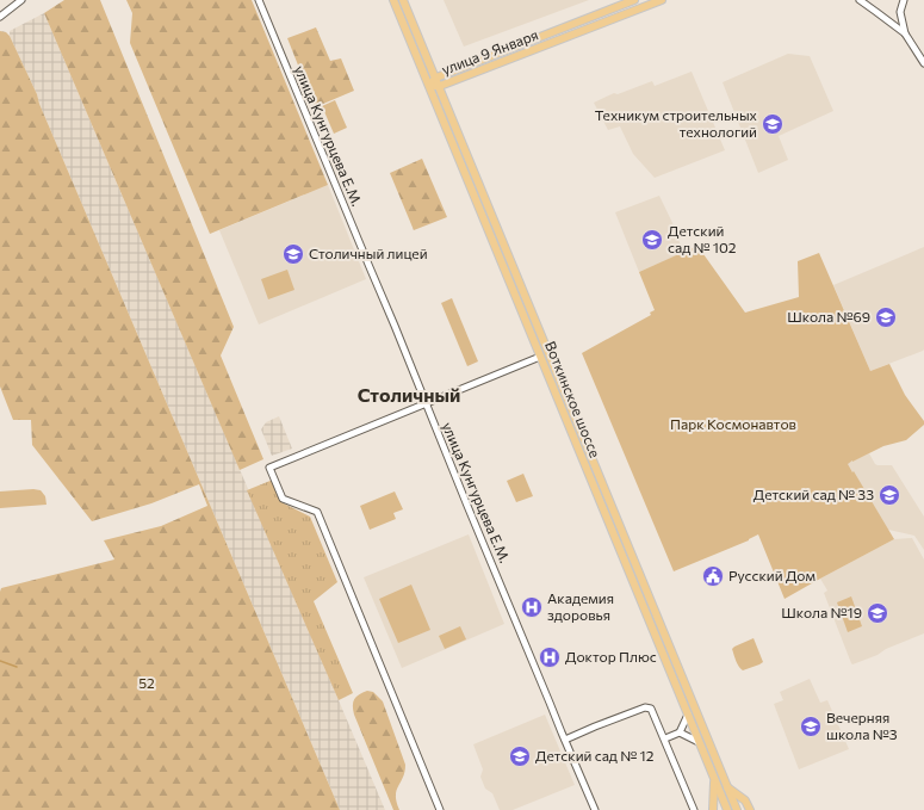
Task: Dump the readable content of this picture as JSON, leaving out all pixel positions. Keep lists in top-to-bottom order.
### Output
{
  "streets": {
    "main road": ["улица 9 Января", "Воткинское шоссе"],
    "street": ["улица Кунгурцева Е.М."]
  },
  "crossings": [
    ["улица 9 Января", "Воткинское шоссе"]
  ],
  "districts": ["Столичный"],
  "parks": ["Парк Космонавтов", "52"],
  "places": {
    "school or university": [
      "Техникум строительных технологий",
      "Детский сад № 102",
      "Столичный лицей",
      "Школа №69",
      "Детский сад № 33",
      "Школа №19",
      "Вечерняя школа №3",
      "Детский сад № 12"
    ],
    "public building": ["Русский Дом"],
    "hospital": ["Академия здоровья", "Доктор Плюс"]
  }
}
